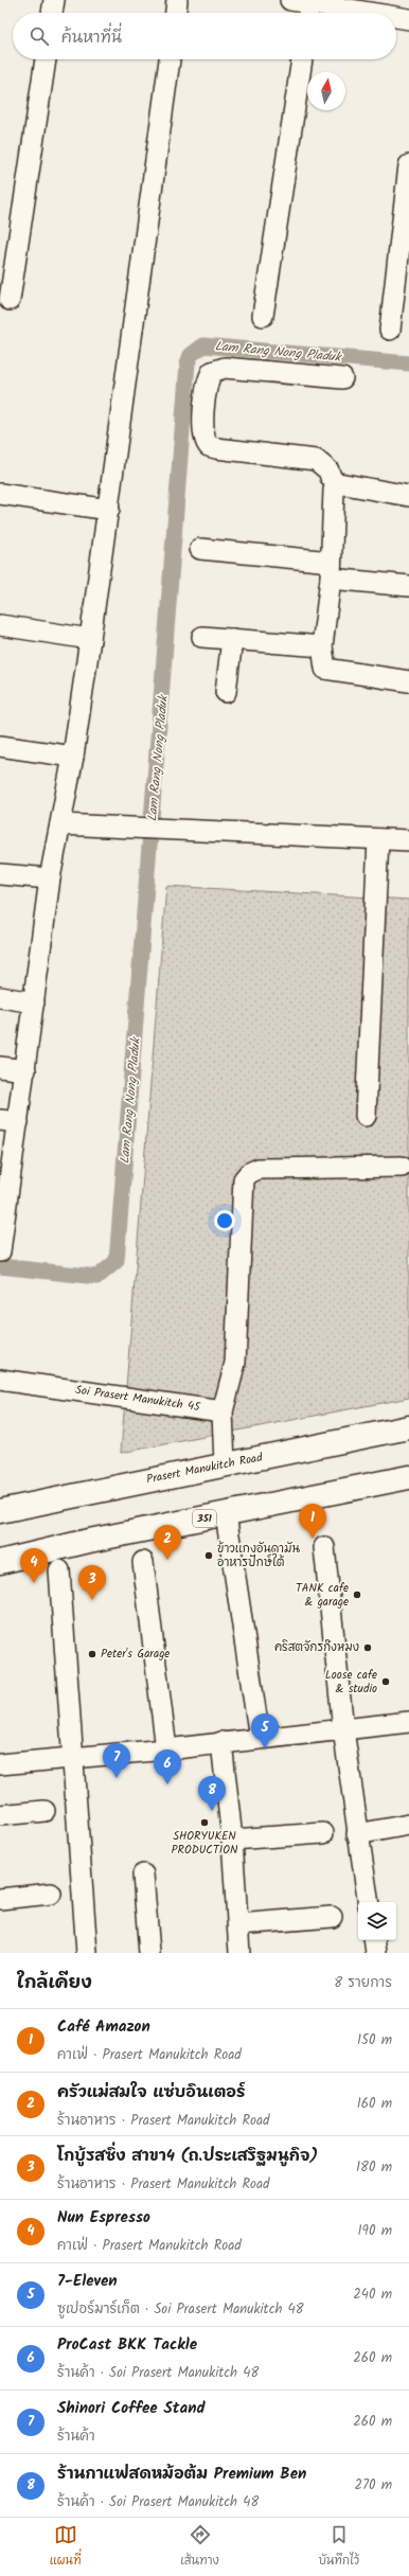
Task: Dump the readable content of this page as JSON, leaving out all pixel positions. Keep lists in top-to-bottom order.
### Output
{
  "streets": {
    "main road": ["Prasert Manukitch Road", "351"],
    "street": ["Soi Prasert Manukitch 45"]
  },
  "water": ["Lam Rang Nong Pladuk"],
  "places": [
    "ข้าวแกงอันดามัน อาหารปักษ์ใต้",
    "TANK cafe & garage",
    "คริสตจักรก๊งหมง",
    "Peter's Garage",
    "Loose cafe & studio",
    "SHORYUKEN PRODUCTION"
  ],
  "north": "top",
  "page": {
    "search": "ค้นหาที่นี่",
    "pins": [
      "1",
      "2",
      "4",
      "3",
      "5",
      "7",
      "6",
      "8"
    ],
    "heading": ["ใกล้เคียง", "8 รายการ"],
    "list": [
      {
        "mark": "1",
        "name": "Café Amazon",
        "note": "คาเฟ่ · Prasert Manukitch Road",
        "value": "150 m"
      },
      {
        "mark": "2",
        "name": "ครัวแม่สมใจ แซ่บอินเตอร์",
        "note": "ร้านอาหาร · Prasert Manukitch Road",
        "value": "160 m"
      },
      {
        "mark": "3",
        "name": "โกบู้รสซิ่ง สาขา4 (ถ.ประเสริฐมนูกิจ)",
        "note": "ร้านอาหาร · Prasert Manukitch Road",
        "value": "180 m"
      },
      {
        "mark": "4",
        "name": "Nun Espresso",
        "note": "คาเฟ่ · Prasert Manukitch Road",
        "value": "190 m"
      },
      {
        "mark": "5",
        "name": "7-Eleven",
        "note": "ซูเปอร์มาร์เก็ต · Soi Prasert Manukitch 48",
        "value": "240 m"
      },
      {
        "mark": "6",
        "name": "ProCast BKK Tackle",
        "note": "ร้านค้า · Soi Prasert Manukitch 48",
        "value": "260 m"
      },
      {
        "mark": "7",
        "name": "Shinori Coffee Stand",
        "note": "ร้านค้า",
        "value": "260 m"
      },
      {
        "mark": "8",
        "name": "ร้านกาแฟสดหม้อต้ม Premium Ben",
        "note": "ร้านค้า · Soi Prasert Manukitch 48",
        "value": "270 m"
      }
    ],
    "nav": ["แผนที่", "เส้นทาง", "บันทึกไว้"]
  }
}
